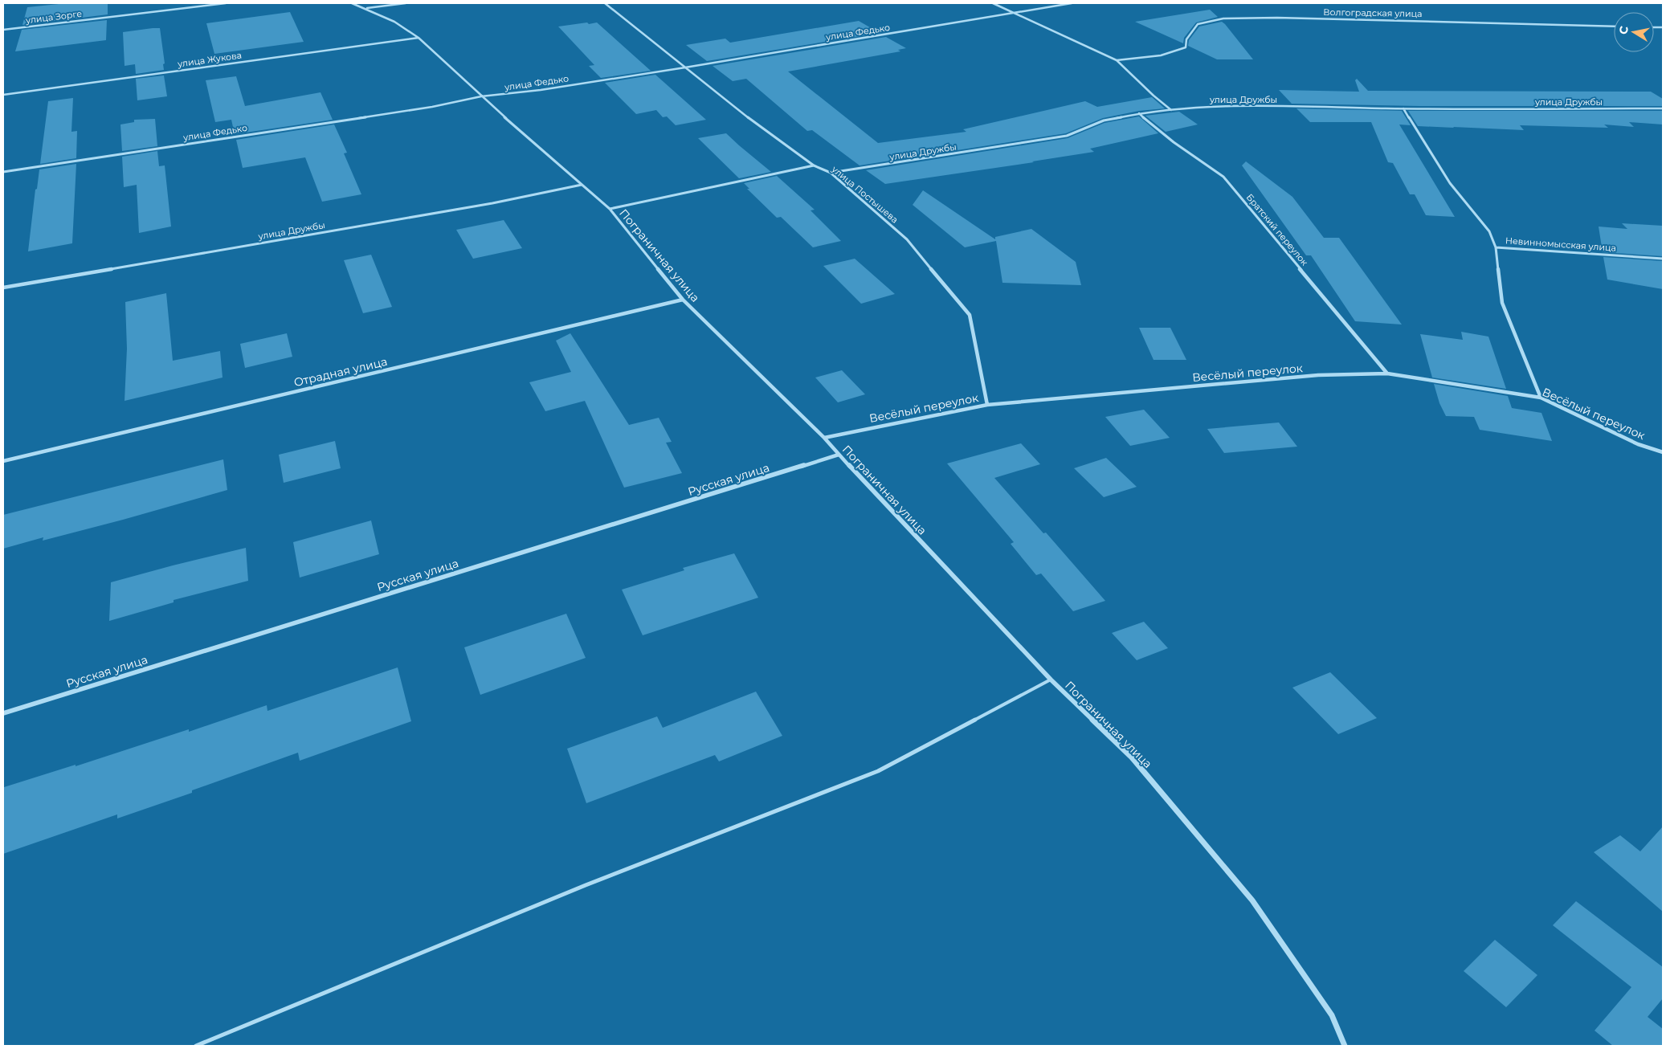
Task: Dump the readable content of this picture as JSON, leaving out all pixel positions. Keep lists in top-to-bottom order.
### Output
{
  "streets": {
    "street": [
      "Волгоградская улица",
      "улица Зорге",
      "улица Федько",
      "улица Жукова",
      "улица Дружбы",
      "улица Постышева",
      "Братский переулок",
      "Невинномысская улица",
      "Пограничная улица",
      "Отрадная улица",
      "Весёлый переулок",
      "Русская улица"
    ]
  },
  "crossings": [
    ["улица Федько", "улица Постышева"],
    ["улица Федько", "Пограничная улица"],
    ["улица Жукова", "Пограничная улица"],
    ["улица Дружбы", "улица Постышева"],
    ["улица Дружбы", "Братский переулок"],
    ["улица Дружбы", "Пограничная улица"],
    ["улица Постышева", "Весёлый переулок"],
    ["Братский переулок", "Весёлый переулок"],
    ["Невинномысская улица", "Весёлый переулок"],
    ["Пограничная улица", "Отрадная улица"],
    ["Пограничная улица", "Весёлый переулок"],
    ["Пограничная улица", "Русская улица"]
  ],
  "north": "left"
}
